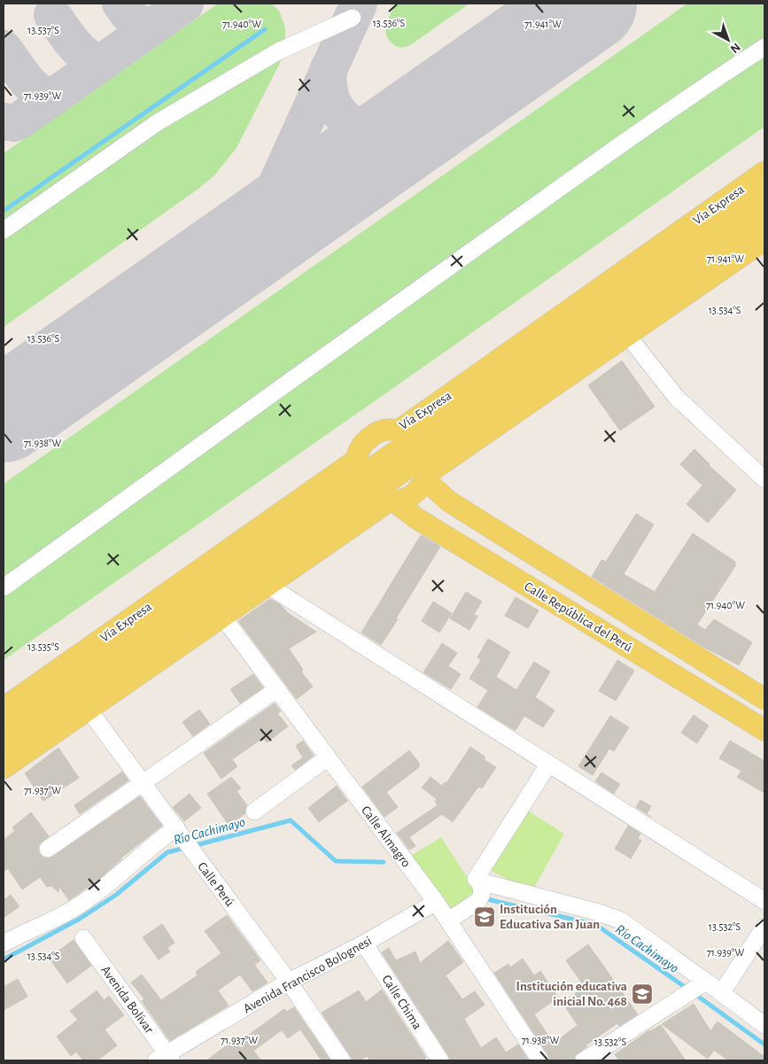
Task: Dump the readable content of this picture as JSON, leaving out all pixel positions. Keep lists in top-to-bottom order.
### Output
{
  "streets": {
    "main road": ["Vía Expresa", "Calle República del Perú"],
    "street": [
      "Calle Almagro",
      "Calle Perú",
      "Avenida Francisco Bolognesi",
      "Avenida Bolívar",
      "Calle Chima"
    ]
  },
  "crossings": [
    ["Vía Expresa", "Calle República del Perú"],
    ["Vía Expresa", "Calle Almagro"],
    ["Vía Expresa", "Calle Perú"],
    ["Calle Almagro", "Avenida Francisco Bolognesi"],
    ["Calle Perú", "Avenida Francisco Bolognesi"],
    ["Avenida Francisco Bolognesi", "Avenida Bolívar"],
    ["Avenida Francisco Bolognesi", "Calle Chima"]
  ],
  "water": ["Río Cachimayo"],
  "places": {
    "school or university": ["Institución Educativa San Juan", "Institución educativa inicial No. 468"]
  },
  "north": "bottom right",
  "coordinates": [
    "13.536°S",
    "71.940°W",
    "71.941°W",
    "13.537°S",
    "71.939°W",
    "13.534°S",
    "71.938°W",
    "13.535°S",
    "71.937°W",
    "13.532°S"
  ]
}
